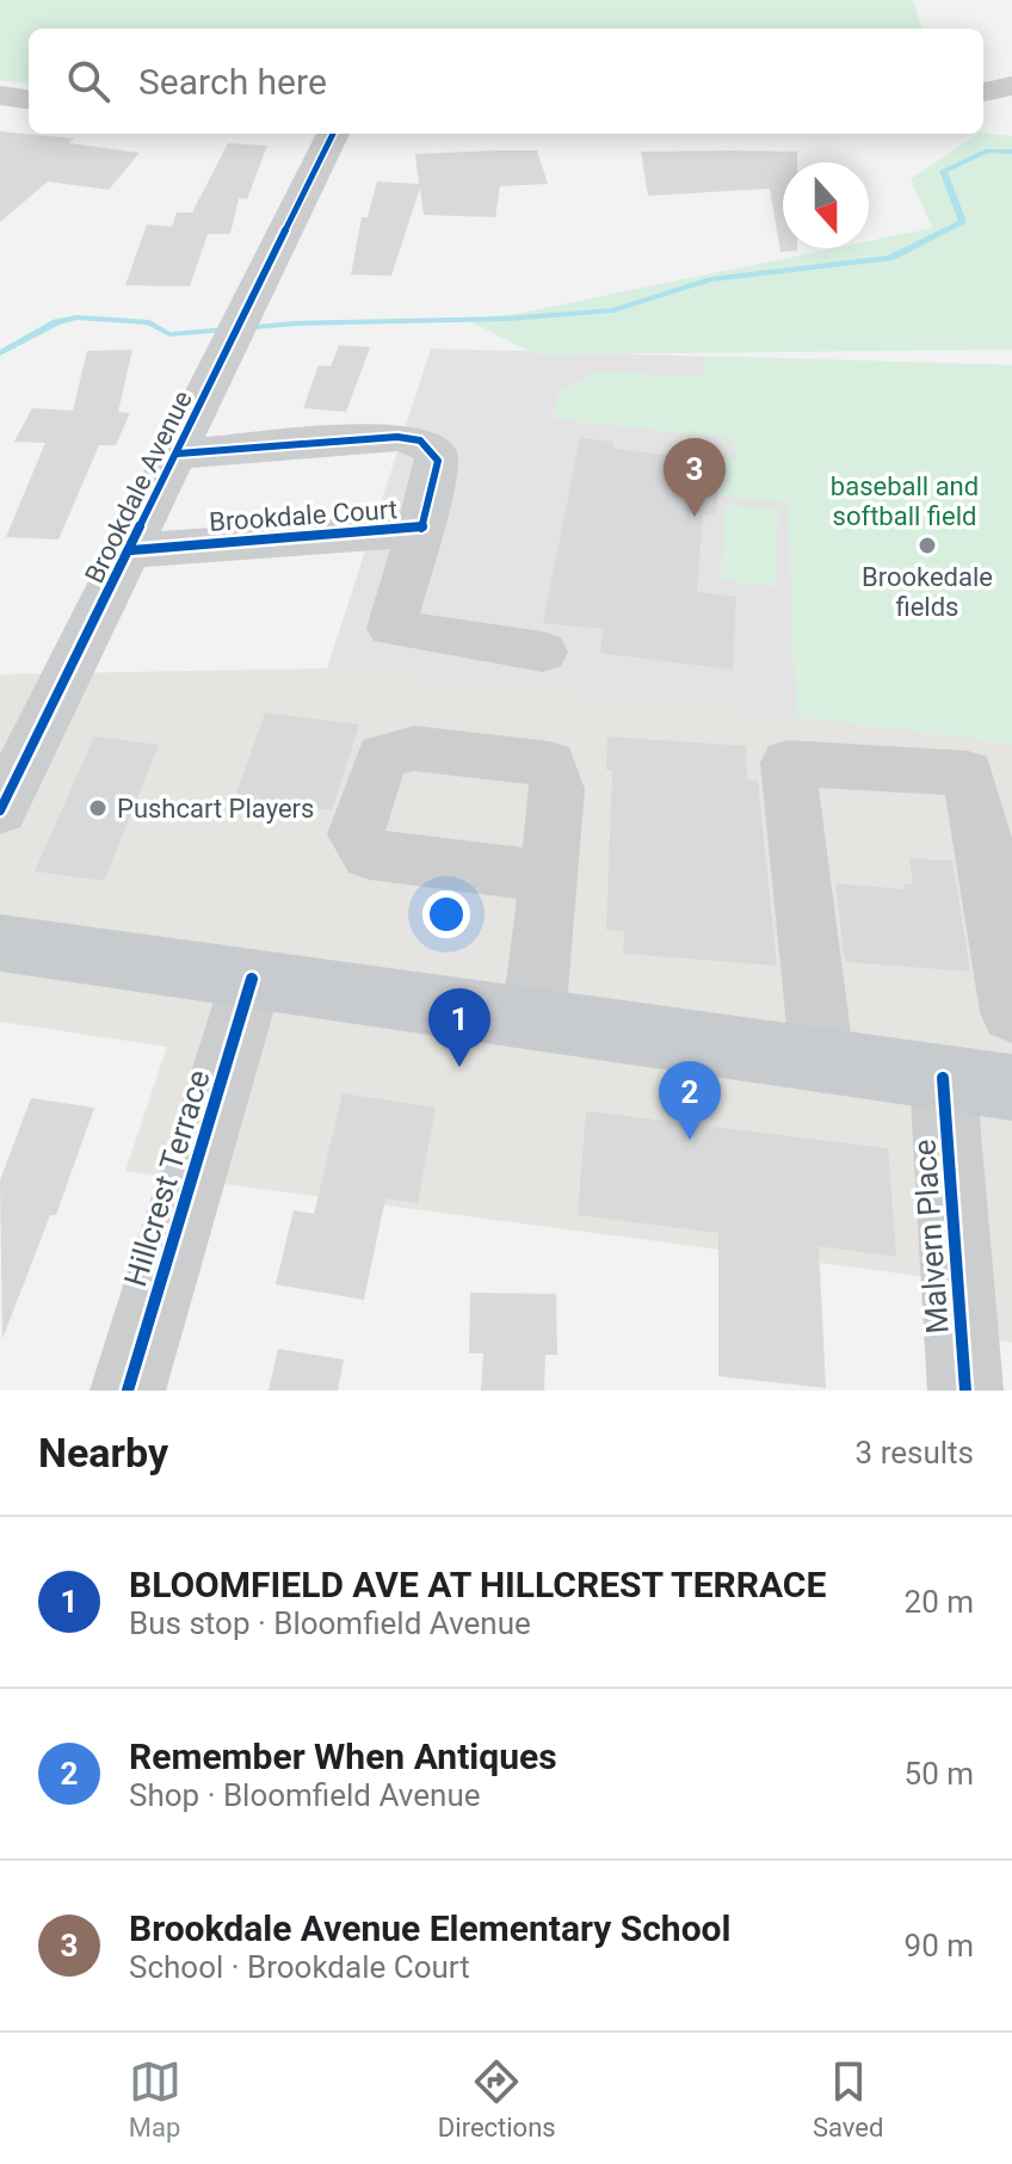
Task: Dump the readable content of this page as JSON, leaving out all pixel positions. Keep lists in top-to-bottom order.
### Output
{
  "streets": {
    "street": [
      "Brookdale Avenue",
      "Brookdale Court",
      "Hillcrest Terrace",
      "Malvern Place"
    ]
  },
  "crossings": [
    ["Brookdale Avenue", "Brookdale Court"]
  ],
  "parks": ["baseball and softball field"],
  "places": ["Brookedale fields", "Pushcart Players"],
  "north": "bottom",
  "page": {
    "search": "Search here",
    "pins": ["3", "1", "2"],
    "heading": ["Nearby", "3 results"],
    "list": [
      {
        "mark": "1",
        "name": "BLOOMFIELD AVE AT HILLCREST TERRACE",
        "note": "Bus stop · Bloomfield Avenue",
        "value": "20 m"
      },
      {
        "mark": "2",
        "name": "Remember When Antiques",
        "note": "Shop · Bloomfield Avenue",
        "value": "50 m"
      },
      {
        "mark": "3",
        "name": "Brookdale Avenue Elementary School",
        "note": "School · Brookdale Court",
        "value": "90 m"
      }
    ],
    "nav": ["Map", "Directions", "Saved"]
  }
}
